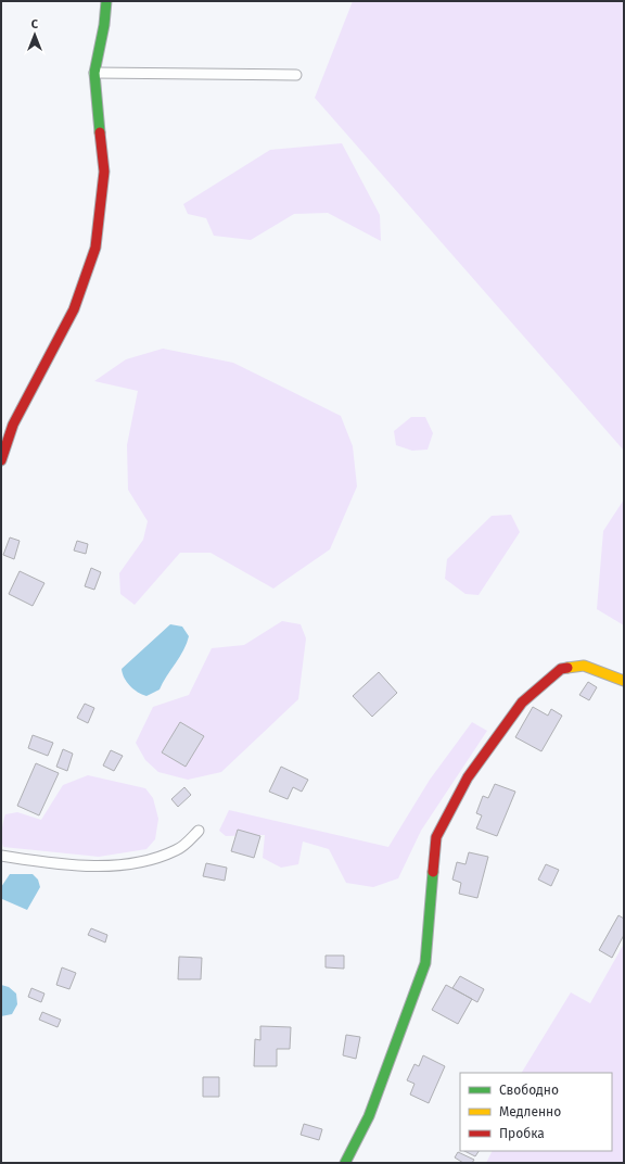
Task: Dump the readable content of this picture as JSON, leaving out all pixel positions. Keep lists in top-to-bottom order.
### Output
{
  "legend": ["Свободно", "Медленно", "Пробка"],
  "north": "top"
}
